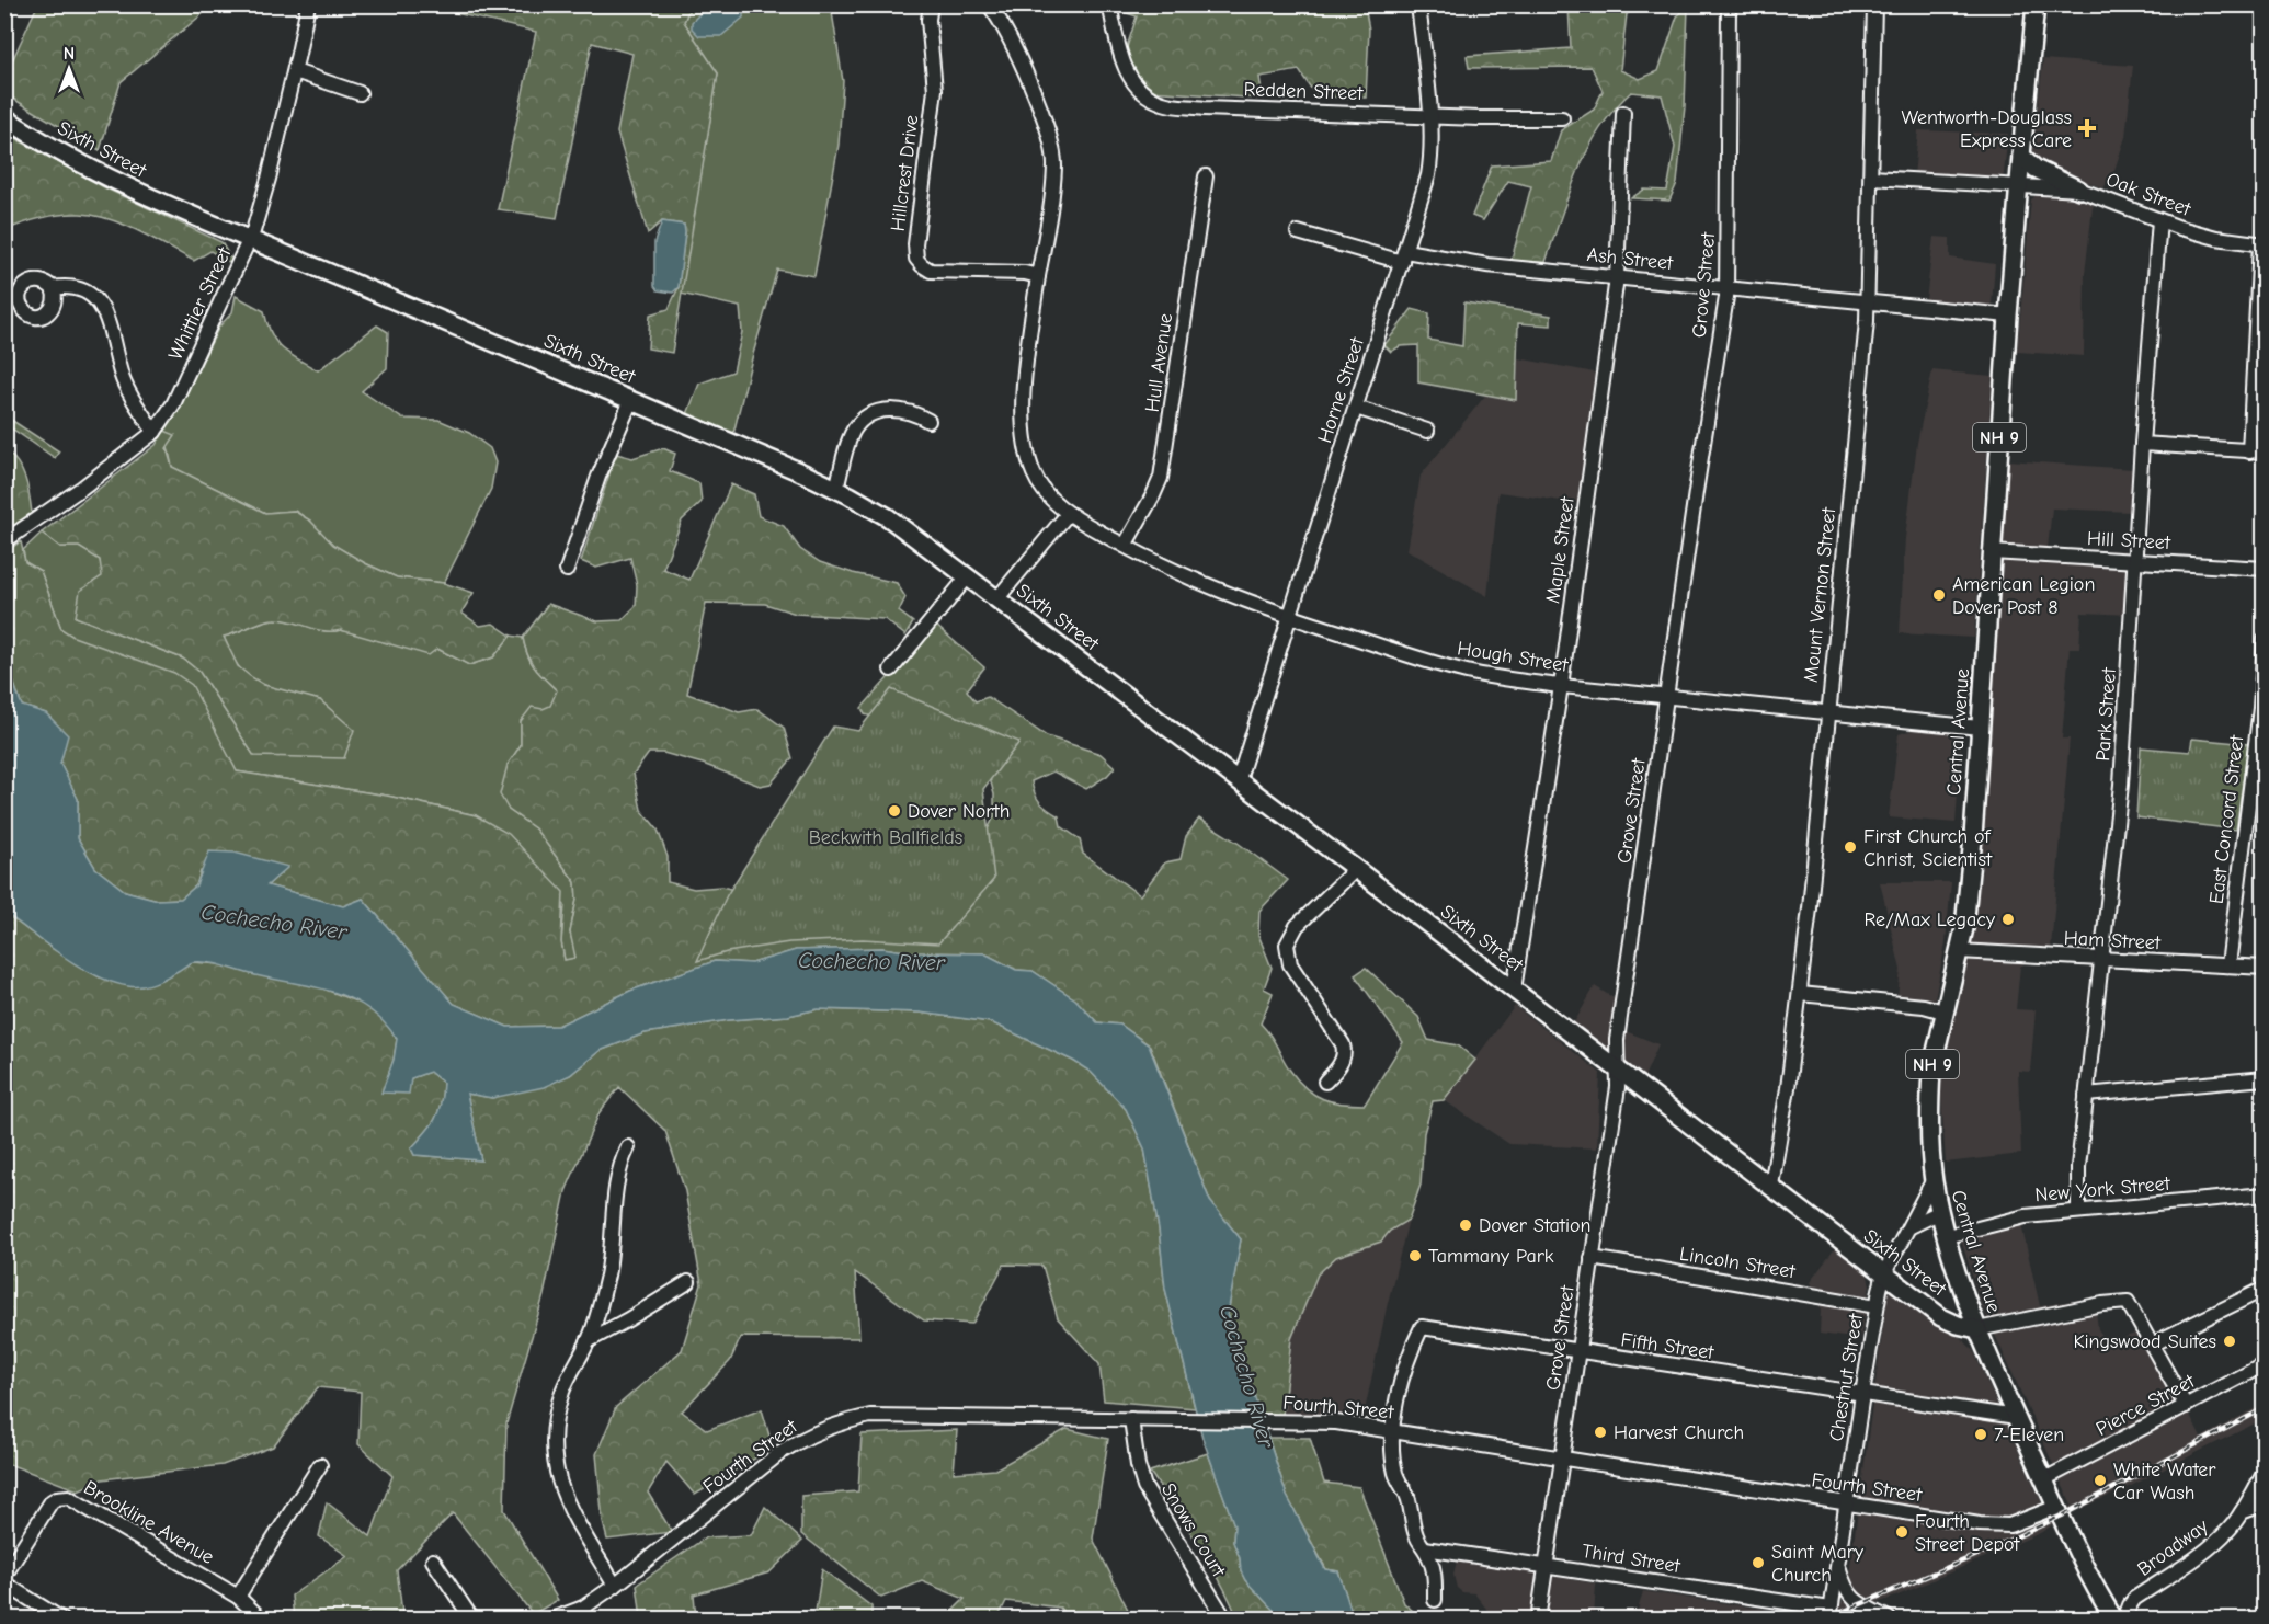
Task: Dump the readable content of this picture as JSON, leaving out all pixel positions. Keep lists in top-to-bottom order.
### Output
{
  "streets": {
    "main road": ["Sixth Street", "NH 9", "Central Avenue"],
    "street": [
      "Redden Street",
      "Hillcrest Drive",
      "Oak Street",
      "Ash Street",
      "Grove Street",
      "Whittier Street",
      "Hull Avenue",
      "Horne Street",
      "Hill Street",
      "Maple Street",
      "Mount Vernon Street",
      "Hough Street",
      "Park Street",
      "East Concord Street",
      "Ham Street",
      "New York Street",
      "Lincoln Street",
      "Fifth Street",
      "Chestnut Street",
      "Pierce Street",
      "Fourth Street",
      "Brookline Avenue",
      "Snows Court",
      "Broadway",
      "Third Street"
    ]
  },
  "crossings": [
    ["Redden Street", "Horne Street"],
    ["Sixth Street", "Grove Street"],
    ["Sixth Street", "Whittier Street"],
    ["Sixth Street", "Horne Street"],
    ["Sixth Street", "Maple Street"],
    ["Sixth Street", "Mount Vernon Street"],
    ["Sixth Street", "Central Avenue"],
    ["Sixth Street", "Chestnut Street"],
    ["Oak Street", "Mount Vernon Street"],
    ["Oak Street", "Park Street"],
    ["Oak Street", "Central Avenue"],
    ["Ash Street", "Grove Street"],
    ["Ash Street", "Horne Street"],
    ["Ash Street", "Maple Street"],
    ["Ash Street", "Mount Vernon Street"],
    ["Ash Street", "Central Avenue"],
    ["Grove Street", "Hough Street"],
    ["Grove Street", "Lincoln Street"],
    ["Grove Street", "Fifth Street"],
    ["Grove Street", "Fourth Street"],
    ["Grove Street", "Third Street"],
    ["Hull Avenue", "Hough Street"],
    ["Horne Street", "Hough Street"],
    ["Hill Street", "Park Street"],
    ["Hill Street", "Central Avenue"],
    ["Maple Street", "Hough Street"],
    ["Mount Vernon Street", "Hough Street"],
    ["Hough Street", "Central Avenue"],
    ["Park Street", "Ham Street"],
    ["Park Street", "New York Street"],
    ["Central Avenue", "Ham Street"],
    ["Central Avenue", "New York Street"],
    ["Central Avenue", "Fifth Street"],
    ["Central Avenue", "Chestnut Street"],
    ["Central Avenue", "Pierce Street"],
    ["Central Avenue", "Fourth Street"],
    ["East Concord Street", "Ham Street"],
    ["Lincoln Street", "Chestnut Street"],
    ["Fifth Street", "Chestnut Street"],
    ["Fifth Street", "Fourth Street"],
    ["Chestnut Street", "Fourth Street"],
    ["Chestnut Street", "Third Street"],
    ["Fourth Street", "Snows Court"]
  ],
  "water": ["Cochecho River"],
  "parks": ["Beckwith Ballfields"],
  "places": {
    "health": ["Wentworth-Douglass Express Care"],
    "other": [
      "American Legion Dover Post 8",
      "Dover North",
      "First Church of Christ, Scientist",
      "Re/Max Legacy",
      "Dover Station",
      "Tammany Park",
      "Kingswood Suites",
      "Harvest Church",
      "7-Eleven",
      "White Water Car Wash",
      "Fourth Street Depot",
      "Saint Mary Church"
    ]
  },
  "north": "top"
}
